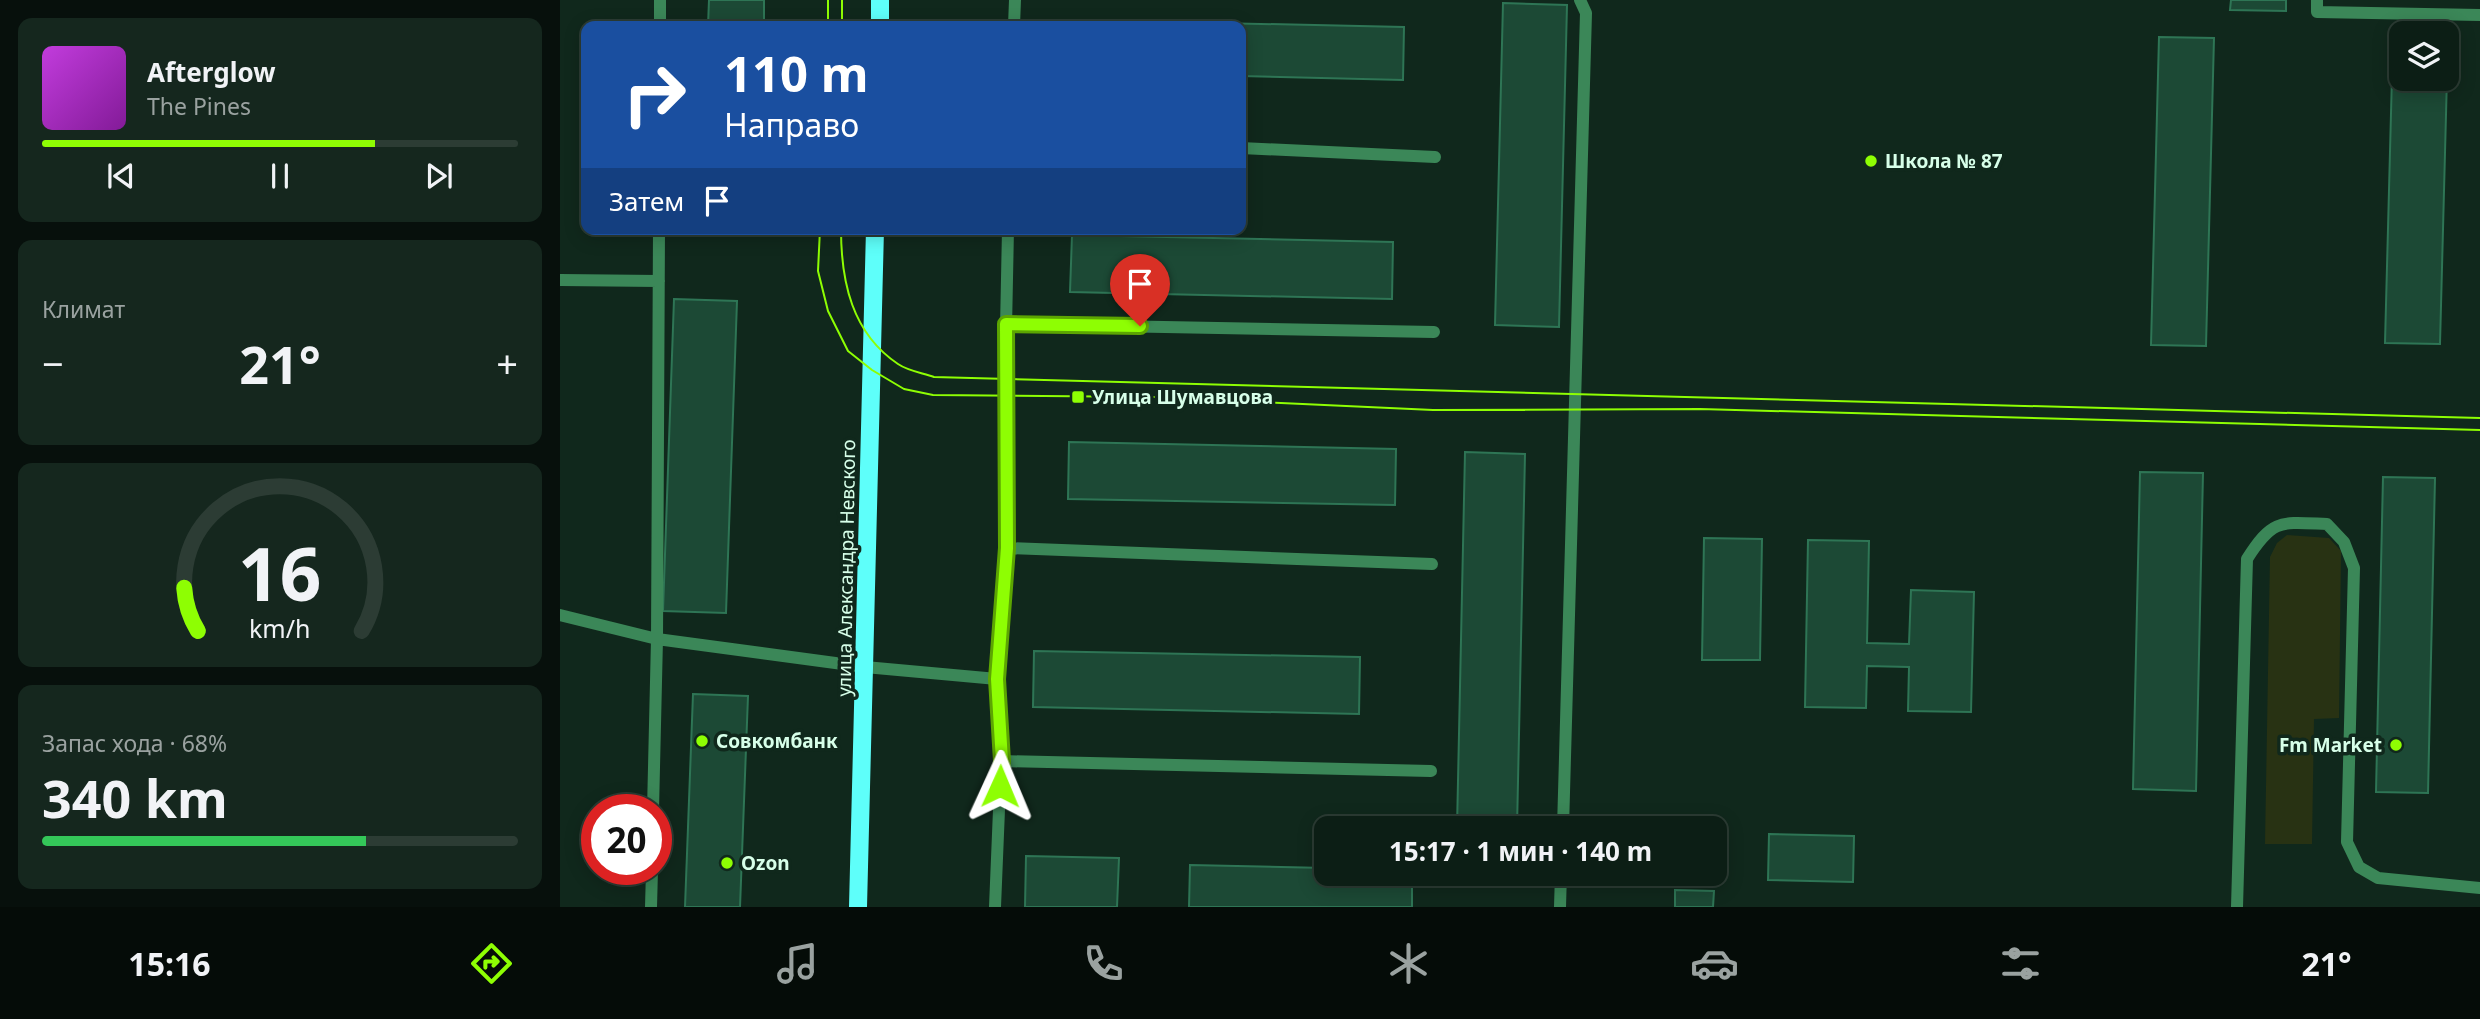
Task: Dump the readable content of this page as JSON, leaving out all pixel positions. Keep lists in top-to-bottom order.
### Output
{
  "streets": {
    "main road": ["улица Александра Невского"]
  },
  "places": {
    "other": [
      "Школа № 87",
      "Совкомбанк",
      "Fm Market",
      "Ozon"
    ],
    "transit": ["Улица Шумавцова"]
  },
  "page": {
    "turn": ["110 m", "Направо"],
    "song": ["Afterglow", "The Pines"],
    "then": "Затем",
    "tile": [
      "Климат",
      ["Запас хода · 68%", "340 km"]
    ],
    "heat": ["−", "21°", "+"],
    "limit": "20",
    "trip": "15:17 · 1 мин · 140 m",
    "tabs": ["15:16", "21°"],
    "gauge": ["16", "km/h"]
  }
}
